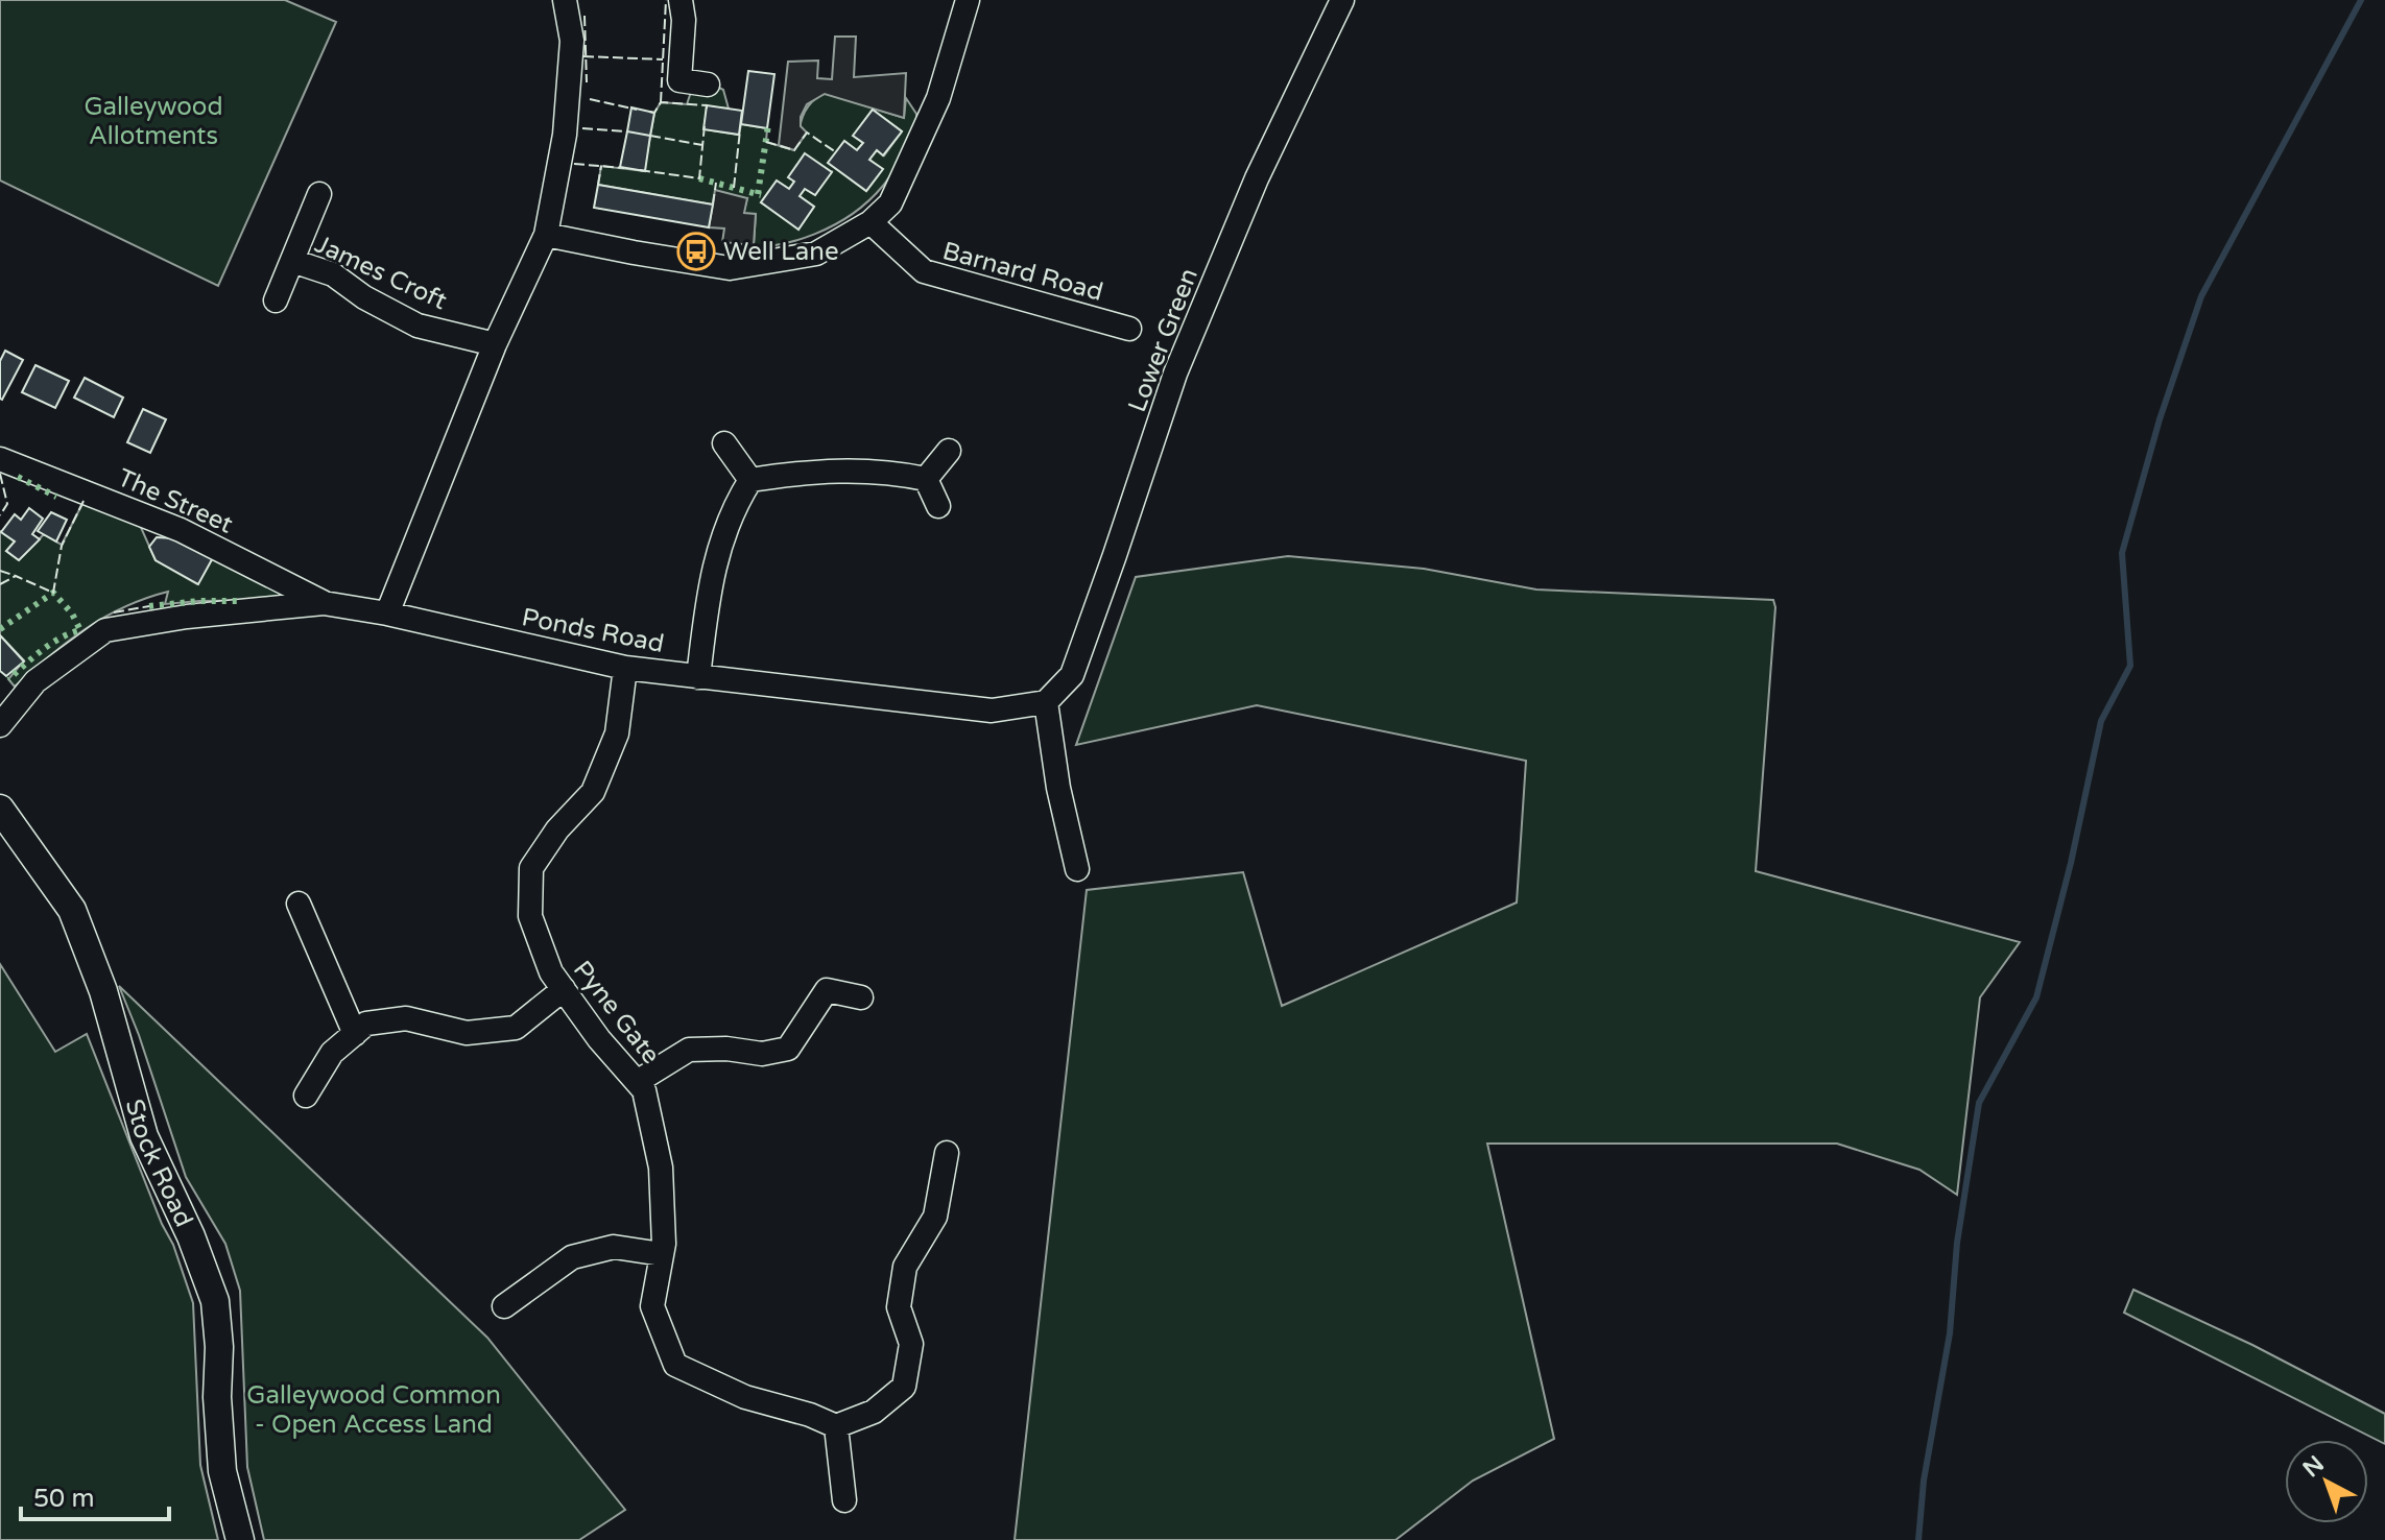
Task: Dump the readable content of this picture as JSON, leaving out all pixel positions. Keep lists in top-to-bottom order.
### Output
{
  "streets": {
    "main road": ["Stock Road"],
    "street": [
      "Barnard Road",
      "James Croft",
      "Lower Green",
      "The Street",
      "Ponds Road",
      "Pyne Gate"
    ]
  },
  "crossings": [
    ["Lower Green", "Ponds Road"],
    ["The Street", "Ponds Road"],
    ["Ponds Road", "Pyne Gate"]
  ],
  "parks": ["Galleywood Allotments", "Galleywood Common - Open Access Land"],
  "places": {
    "bus stop": ["Well Lane"]
  },
  "scale_bar": "50 m",
  "north": "top left"
}
